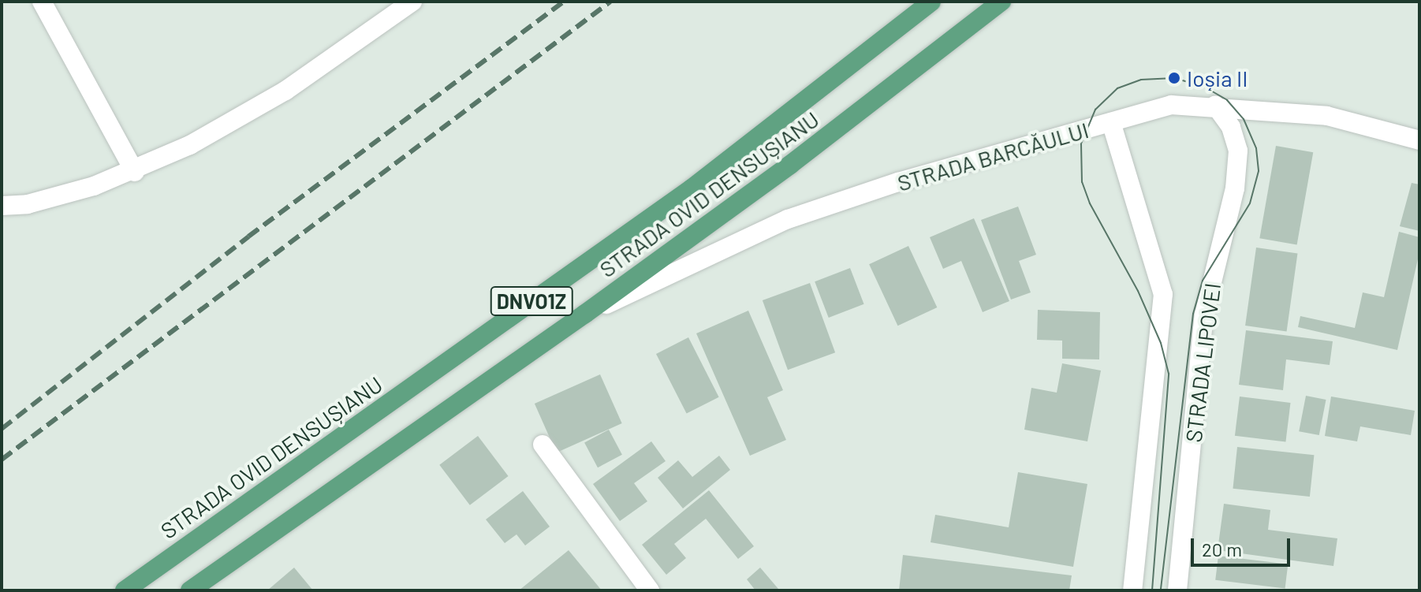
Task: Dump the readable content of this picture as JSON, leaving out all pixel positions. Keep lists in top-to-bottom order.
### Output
{
  "streets": {
    "main road": ["STRADA OVID DENSUȘIANU", "DNVO1Z"],
    "street": ["STRADA BARCĂULUI", "STRADA LIPOVEI"]
  },
  "crossings": [
    ["STRADA BARCĂULUI", "STRADA OVID DENSUȘIANU"],
    ["STRADA BARCĂULUI", "STRADA LIPOVEI"]
  ],
  "places": ["Ioșia II"],
  "scale_bar": "20 m"
}
